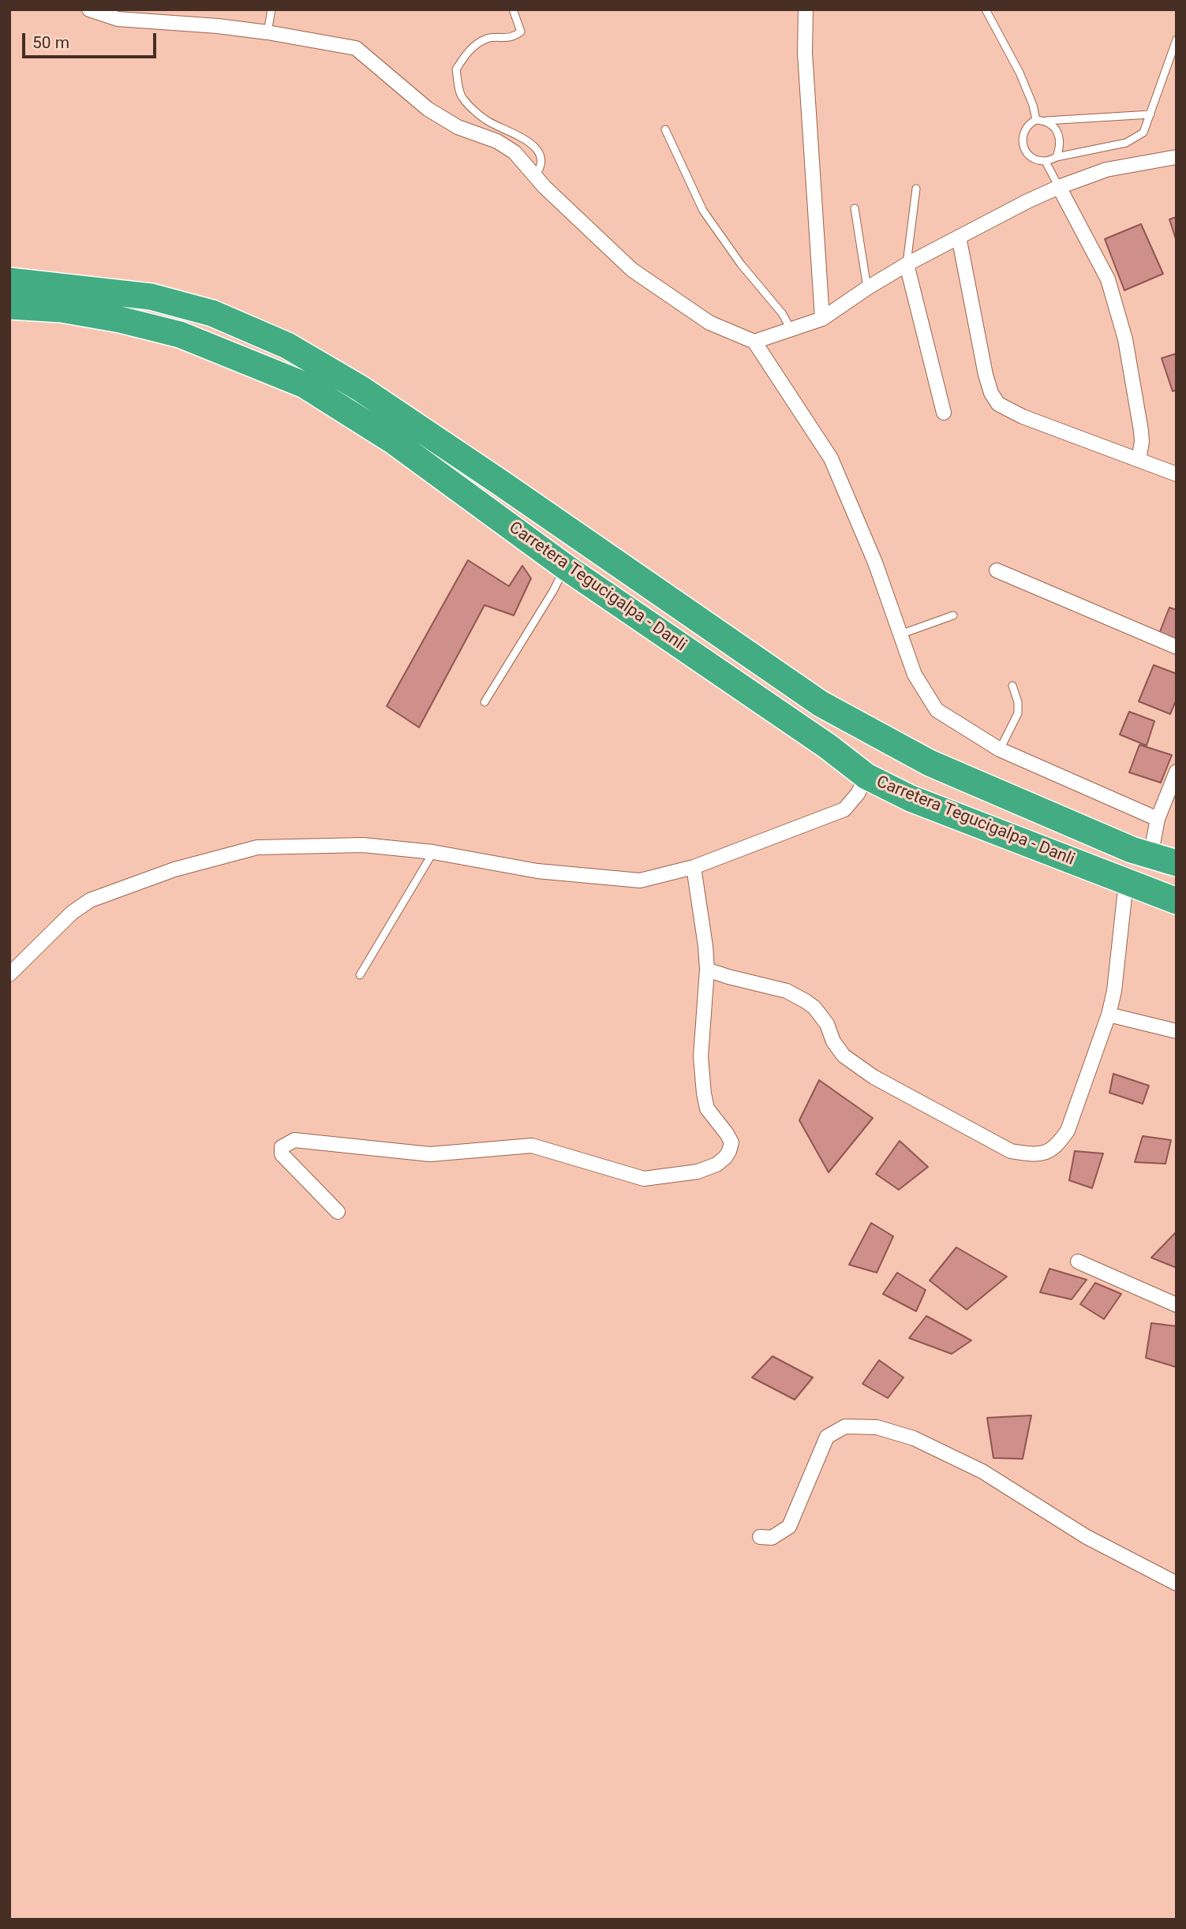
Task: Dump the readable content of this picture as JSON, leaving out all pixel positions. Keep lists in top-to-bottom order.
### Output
{
  "streets": {
    "highway": ["Carretera Tegucigalpa - Danli"]
  },
  "scale_bar": "50 m"
}
